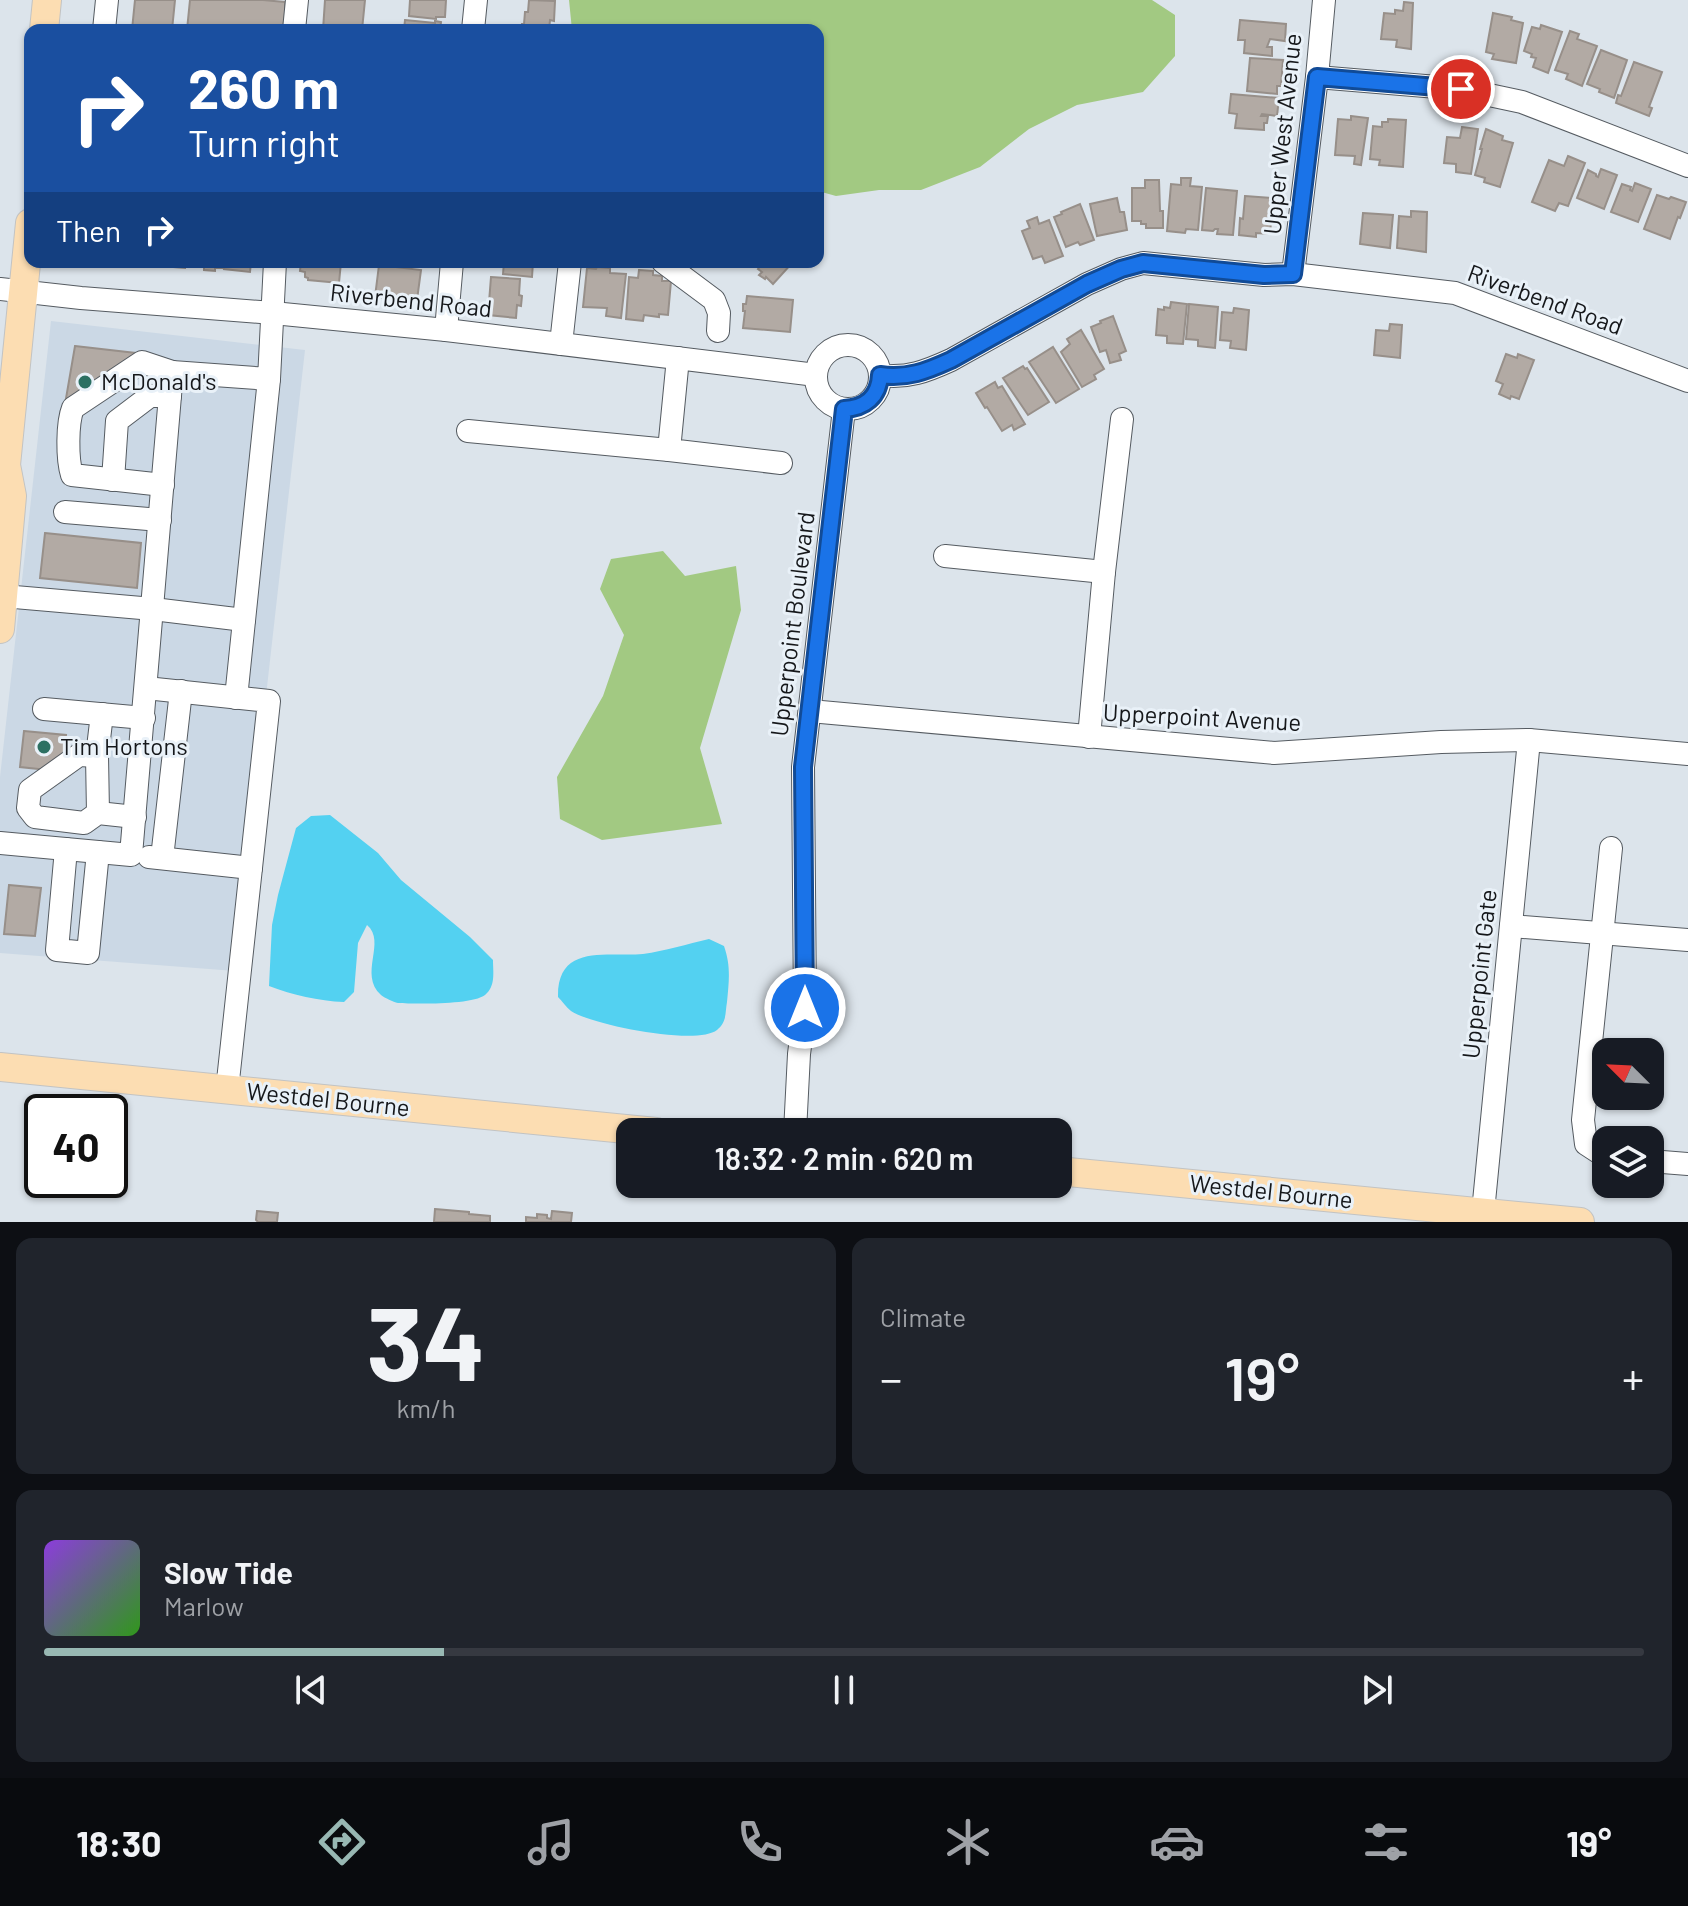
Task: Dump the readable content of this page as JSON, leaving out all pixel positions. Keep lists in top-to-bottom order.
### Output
{
  "streets": {
    "main road": ["Westdel Bourne"],
    "street": [
      "Upper West Avenue",
      "Riverbend Road",
      "Upperpoint Boulevard",
      "Upperpoint Avenue",
      "Upperpoint Gate"
    ]
  },
  "crossings": [
    ["Upper West Avenue", "Riverbend Road"],
    ["Riverbend Road", "Upperpoint Boulevard"],
    ["Upperpoint Boulevard", "Upperpoint Avenue"],
    ["Upperpoint Avenue", "Upperpoint Gate"],
    ["Upperpoint Gate", "Westdel Bourne"]
  ],
  "places": ["McDonald's", "Tim Hortons"],
  "north": "top left",
  "page": {
    "turn": ["260 m", "Turn right"],
    "then": "Then",
    "limit": "40",
    "trip": "18:32 · 2 min · 620 m",
    "tile": [
      ["34", "km/h"],
      "Climate"
    ],
    "heat": ["−", "19°", "+"],
    "song": ["Slow Tide", "Marlow"],
    "tabs": ["18:30", "19°"]
  }
}
